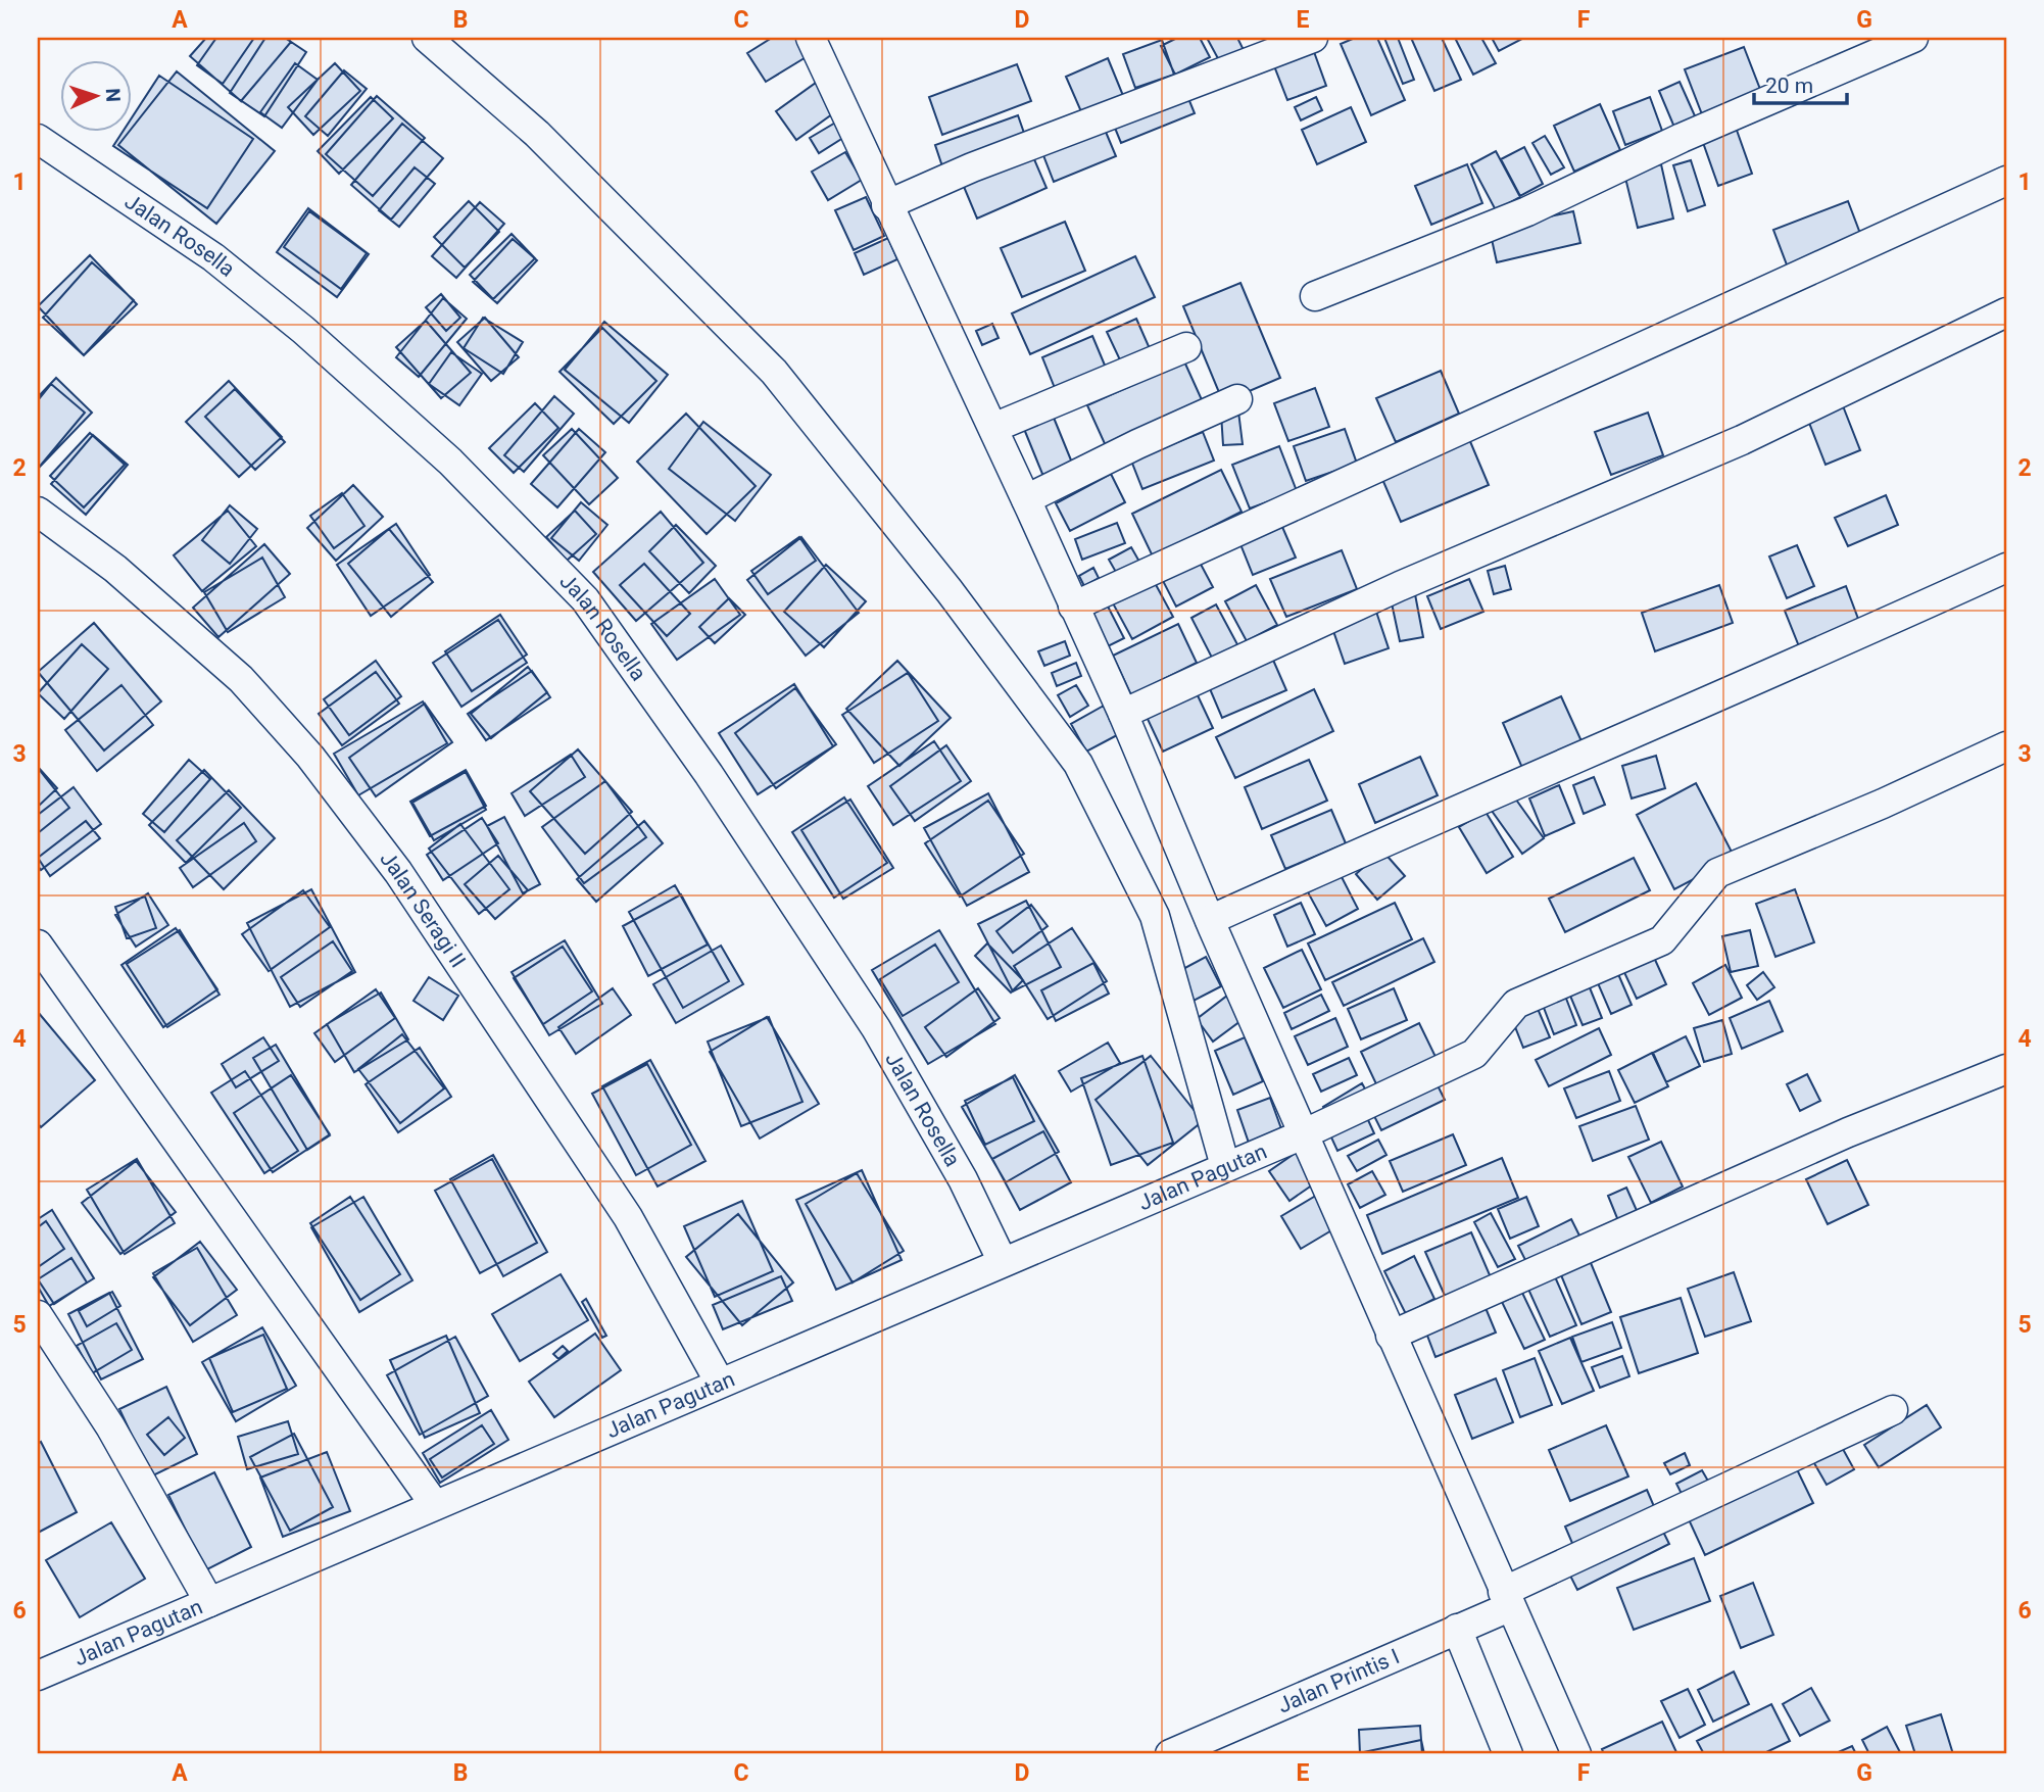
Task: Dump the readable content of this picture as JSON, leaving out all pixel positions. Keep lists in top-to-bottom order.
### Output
{
  "streets": {
    "street": [
      "Jalan Rosella",
      "Jalan Seragi II",
      "Jalan Pagutan",
      "Jalan Printis I"
    ]
  },
  "crossings": [
    ["Jalan Rosella", "Jalan Pagutan"],
    ["Jalan Seragi II", "Jalan Pagutan"]
  ],
  "scale_bar": "20 m",
  "north": "right",
  "grid": {
    "columns": [
      "A",
      "B",
      "C",
      "D",
      "E",
      "F",
      "G"
    ],
    "rows": [
      "1",
      "2",
      "3",
      "4",
      "5",
      "6"
    ]
  }
}
